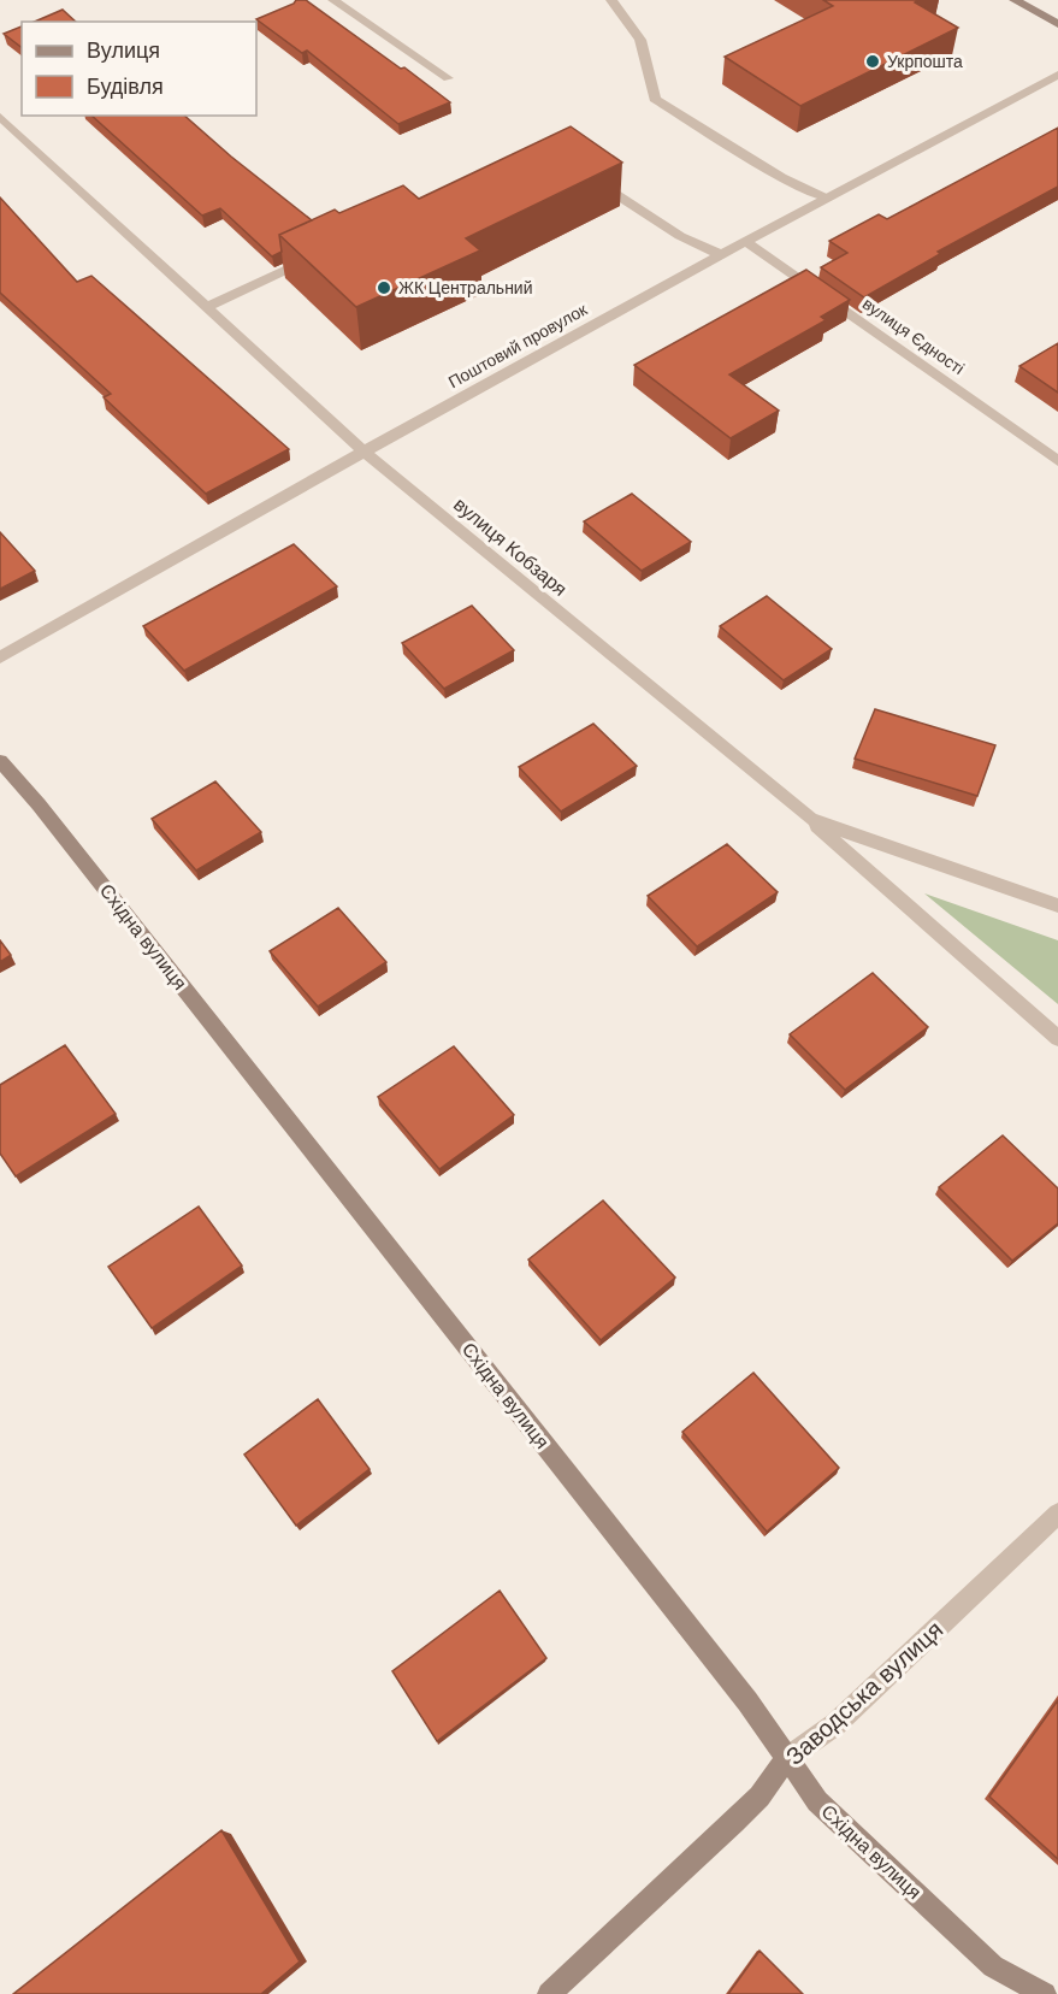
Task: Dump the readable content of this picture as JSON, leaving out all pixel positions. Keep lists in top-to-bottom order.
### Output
{
  "streets": {
    "street": [
      "вулиця Єдності",
      "Поштовий провулок",
      "вулиця Кобзаря",
      "Східна вулиця",
      "Заводська вулиця"
    ]
  },
  "crossings": [
    ["вулиця Єдності", "Поштовий провулок"],
    ["Поштовий провулок", "вулиця Кобзаря"],
    ["Східна вулиця", "Заводська вулиця"]
  ],
  "places": ["Укрпошта", "ЖК Центральний"],
  "legend": ["Вулиця", "Будівля"]
}
